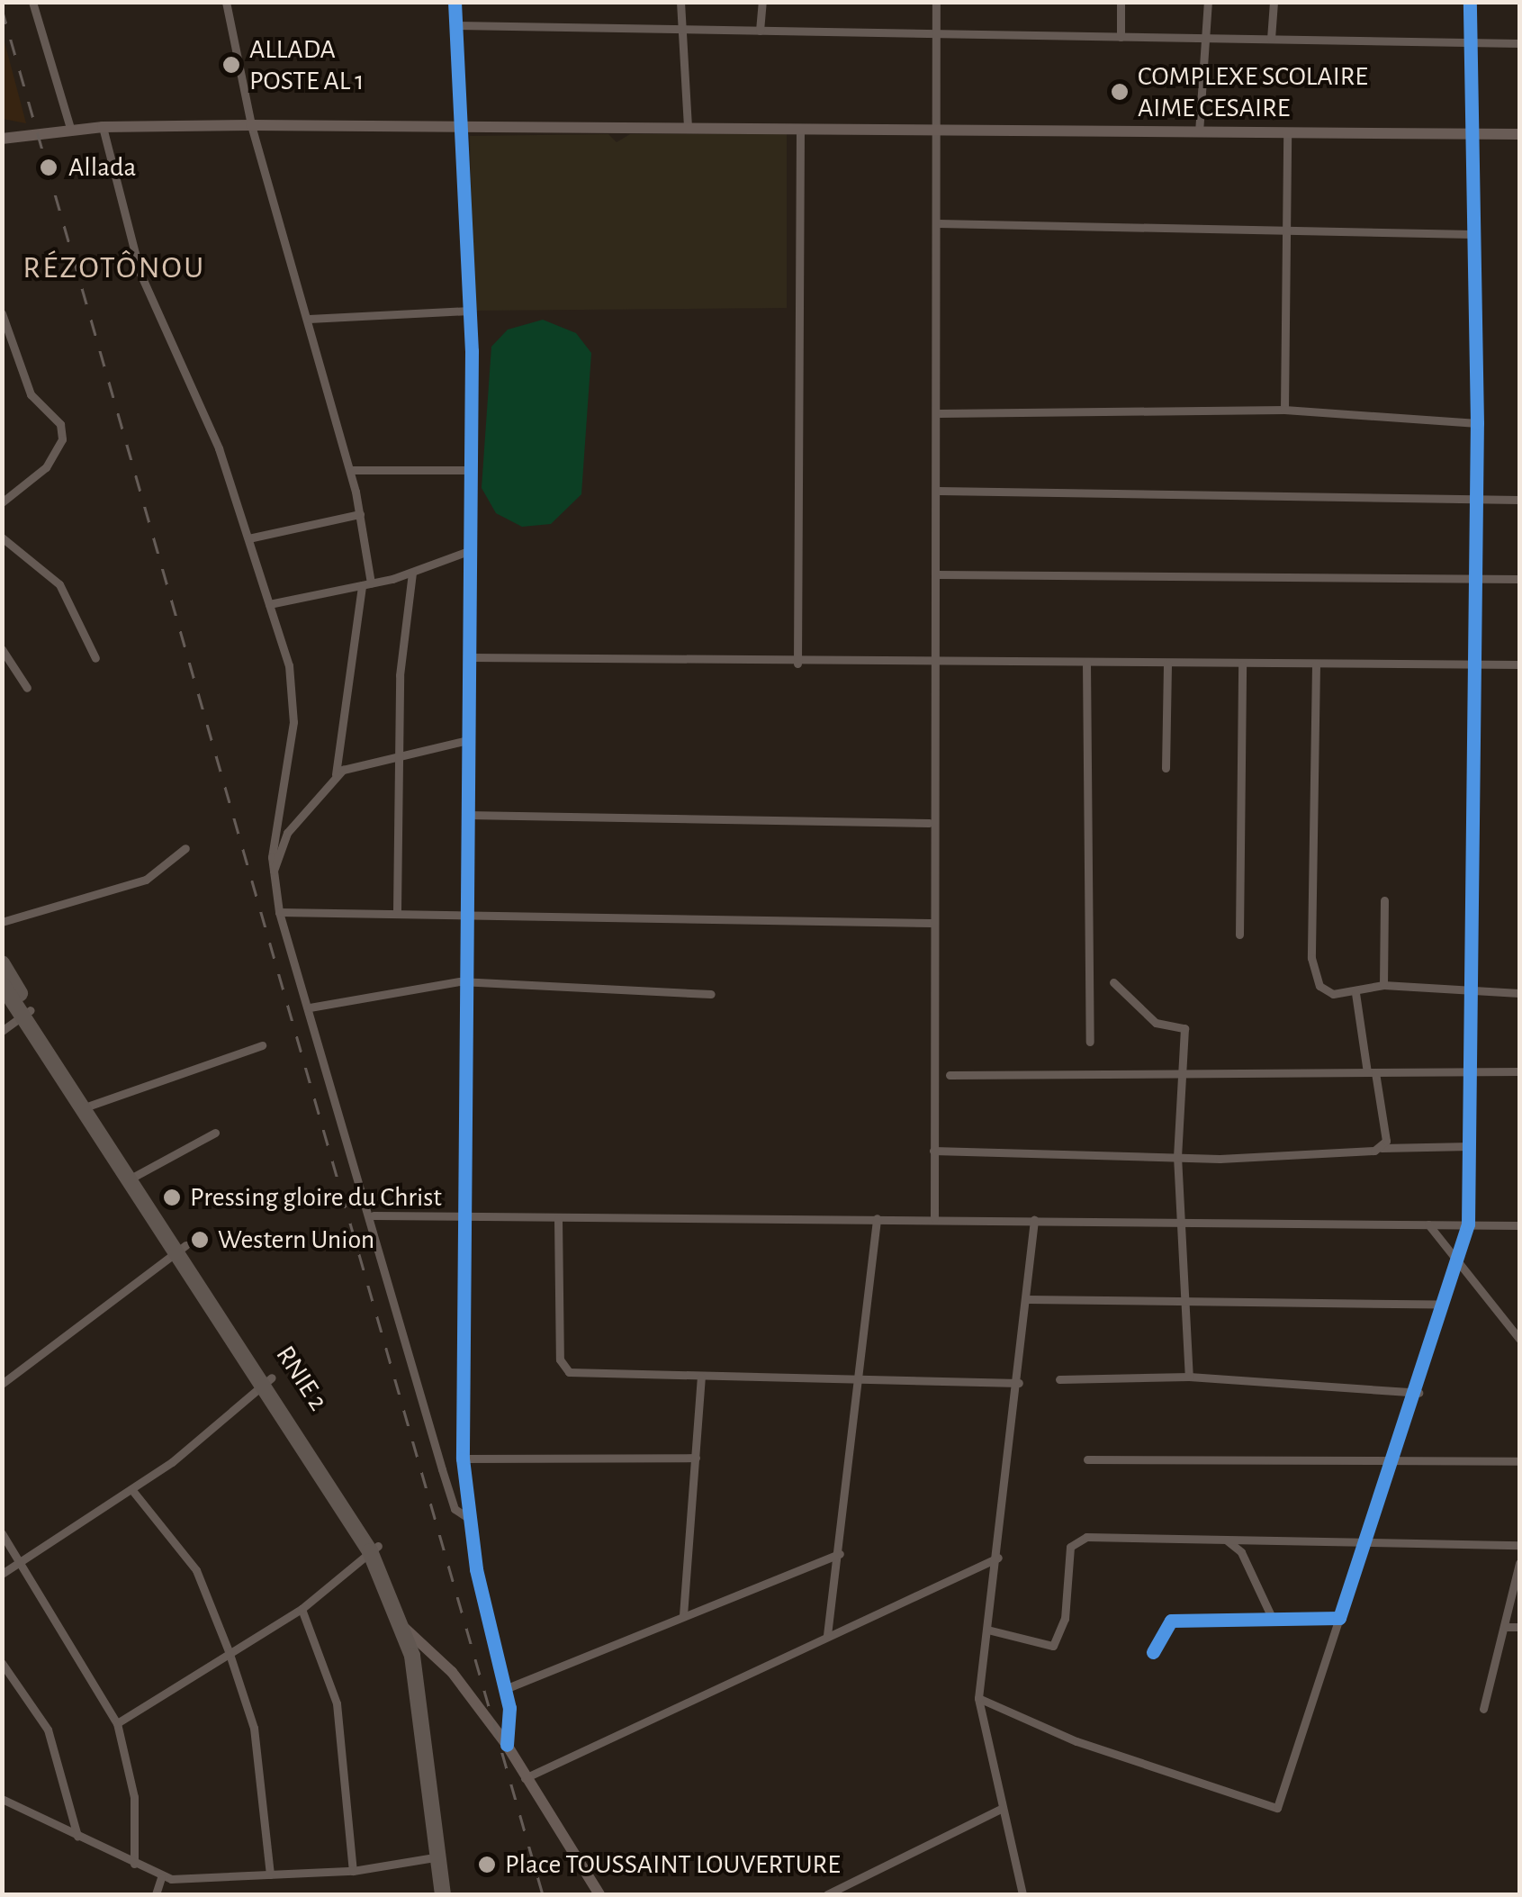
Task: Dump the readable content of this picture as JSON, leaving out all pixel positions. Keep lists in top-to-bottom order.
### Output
{
  "streets": {
    "highway": ["RNIE 2"]
  },
  "districts": ["RÉZOTÔNOU"],
  "places": [
    "ALLADA POSTE AL 1",
    "COMPLEXE SCOLAIRE AIME CESAIRE",
    "Allada",
    "Pressing gloire du Christ",
    "Western Union",
    "Place TOUSSAINT LOUVERTURE"
  ]
}
